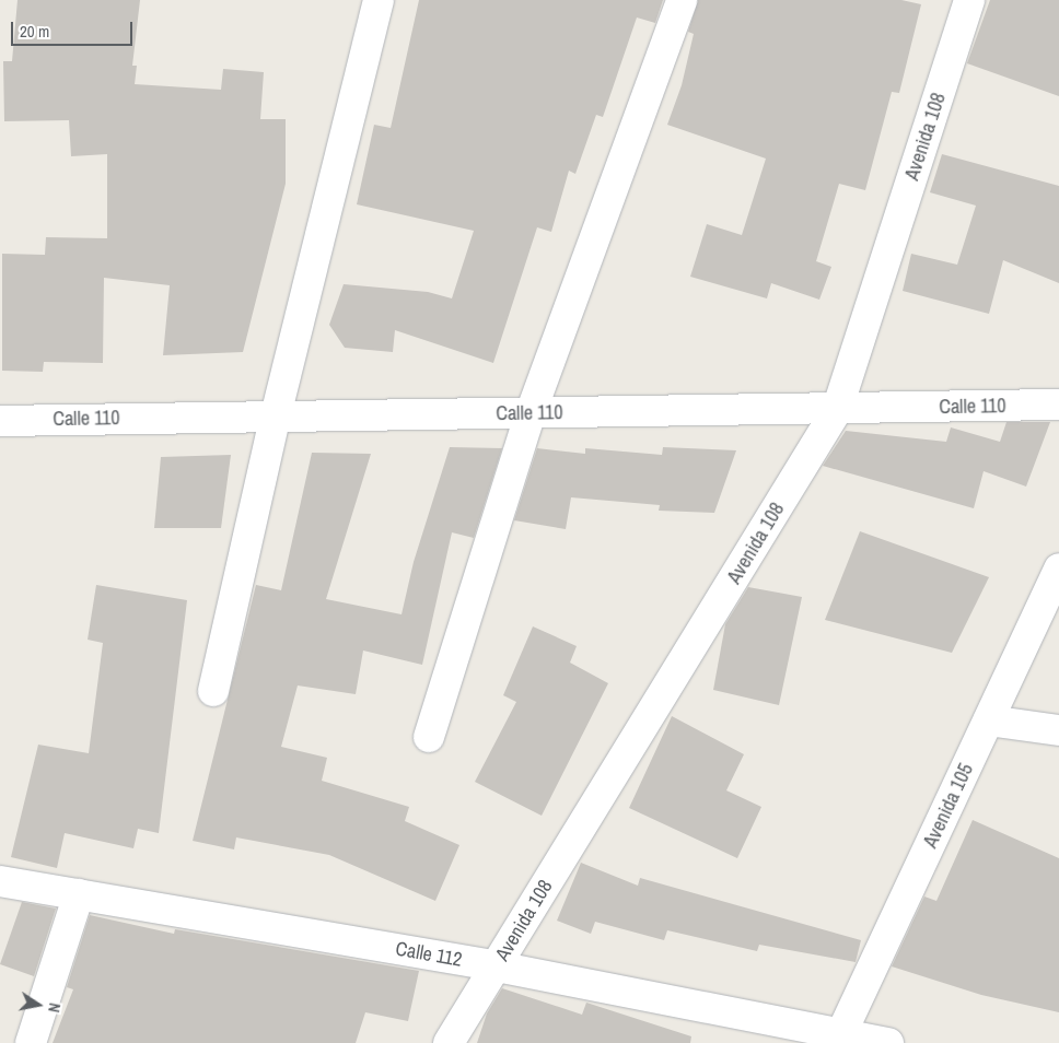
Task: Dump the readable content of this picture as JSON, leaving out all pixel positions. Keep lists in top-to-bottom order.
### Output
{
  "streets": {
    "street": [
      "Avenida 108",
      "Calle 110",
      "Avenida 105",
      "Calle 112"
    ]
  },
  "crossings": [
    ["Avenida 108", "Calle 110"],
    ["Avenida 108", "Calle 112"],
    ["Avenida 105", "Calle 112"]
  ],
  "scale_bar": "20 m",
  "north": "right"
}
